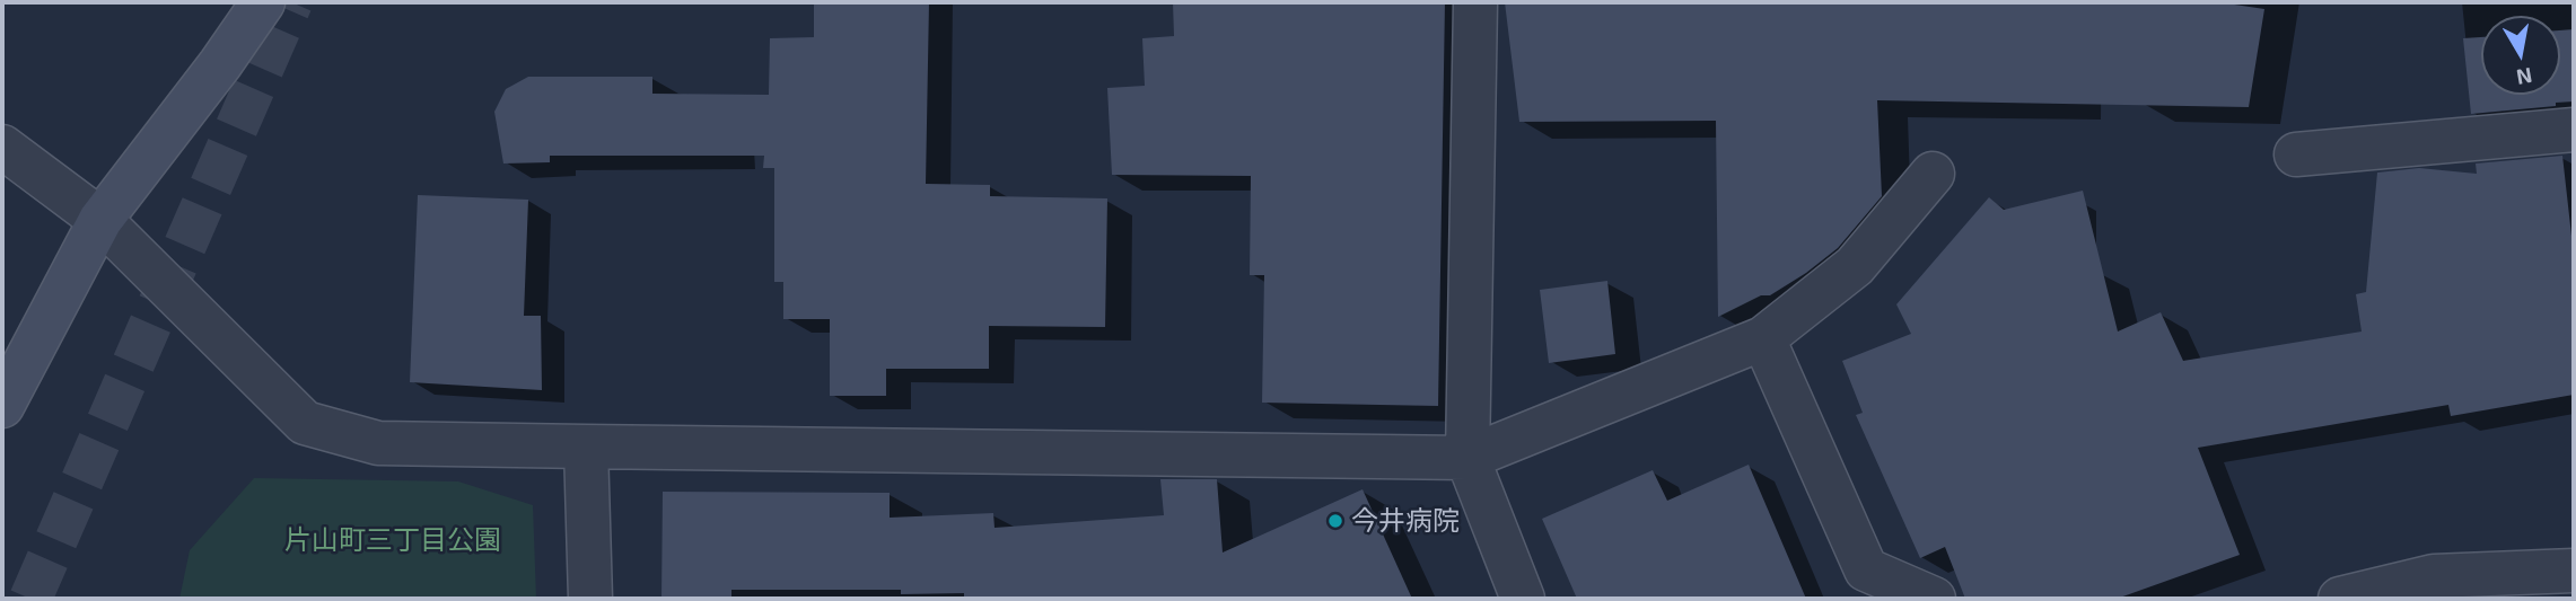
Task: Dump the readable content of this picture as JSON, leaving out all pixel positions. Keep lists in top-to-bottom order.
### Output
{
  "parks": ["片山町三丁目公園"],
  "places": ["今井病院"],
  "north": "bottom"
}
